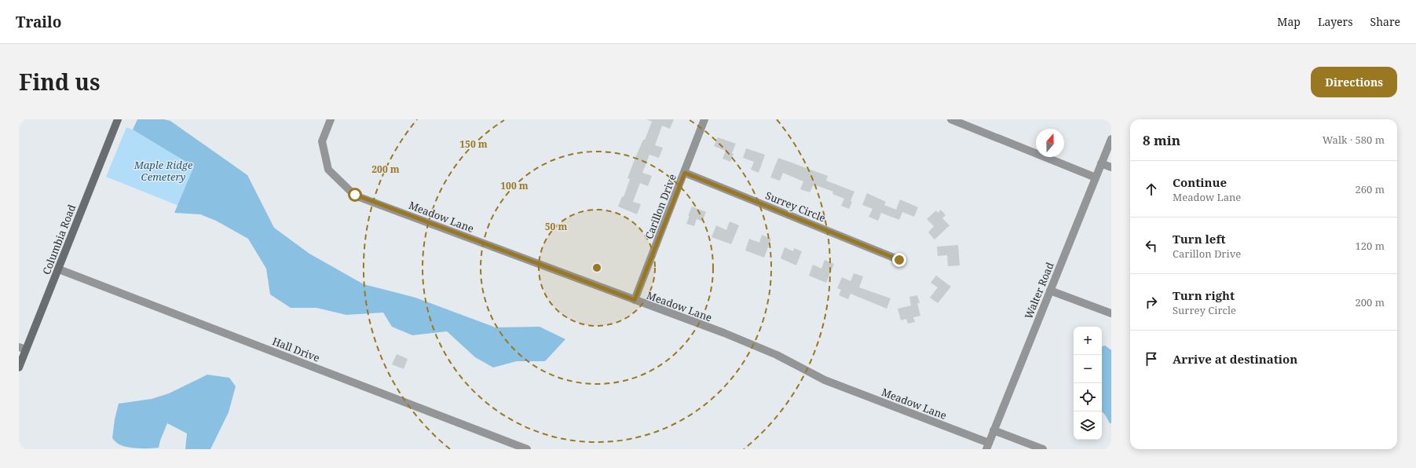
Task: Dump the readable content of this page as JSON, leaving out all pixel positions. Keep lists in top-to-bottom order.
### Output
{
  "streets": {
    "main road": ["Columbia Road"],
    "street": [
      "Carillon Drive",
      "Surrey Circle",
      "Meadow Lane",
      "Walter Road",
      "Hall Drive"
    ]
  },
  "crossings": [
    ["Carillon Drive", "Surrey Circle"],
    ["Carillon Drive", "Meadow Lane"],
    ["Meadow Lane", "Walter Road"],
    ["Columbia Road", "Hall Drive"]
  ],
  "parks": ["Maple Ridge Cemetery"],
  "north": "top",
  "page": {
    "header": "Trailo",
    "nav": ["Map", "Layers", "Share"],
    "title": "Find us",
    "buttons": "Directions",
    "heading": ["8 min", "Walk · 580 m"],
    "list": [
      ["Continue", "Meadow Lane", "260 m"],
      ["Turn left", "Carillon Drive", "120 m"],
      ["Turn right", "Surrey Circle", "200 m"],
      "Arrive at destination"
    ],
    "map_buttons": ["+", "−"]
  },
  "rings": [
    "150 m",
    "200 m",
    "100 m",
    "50 m"
  ]
}
